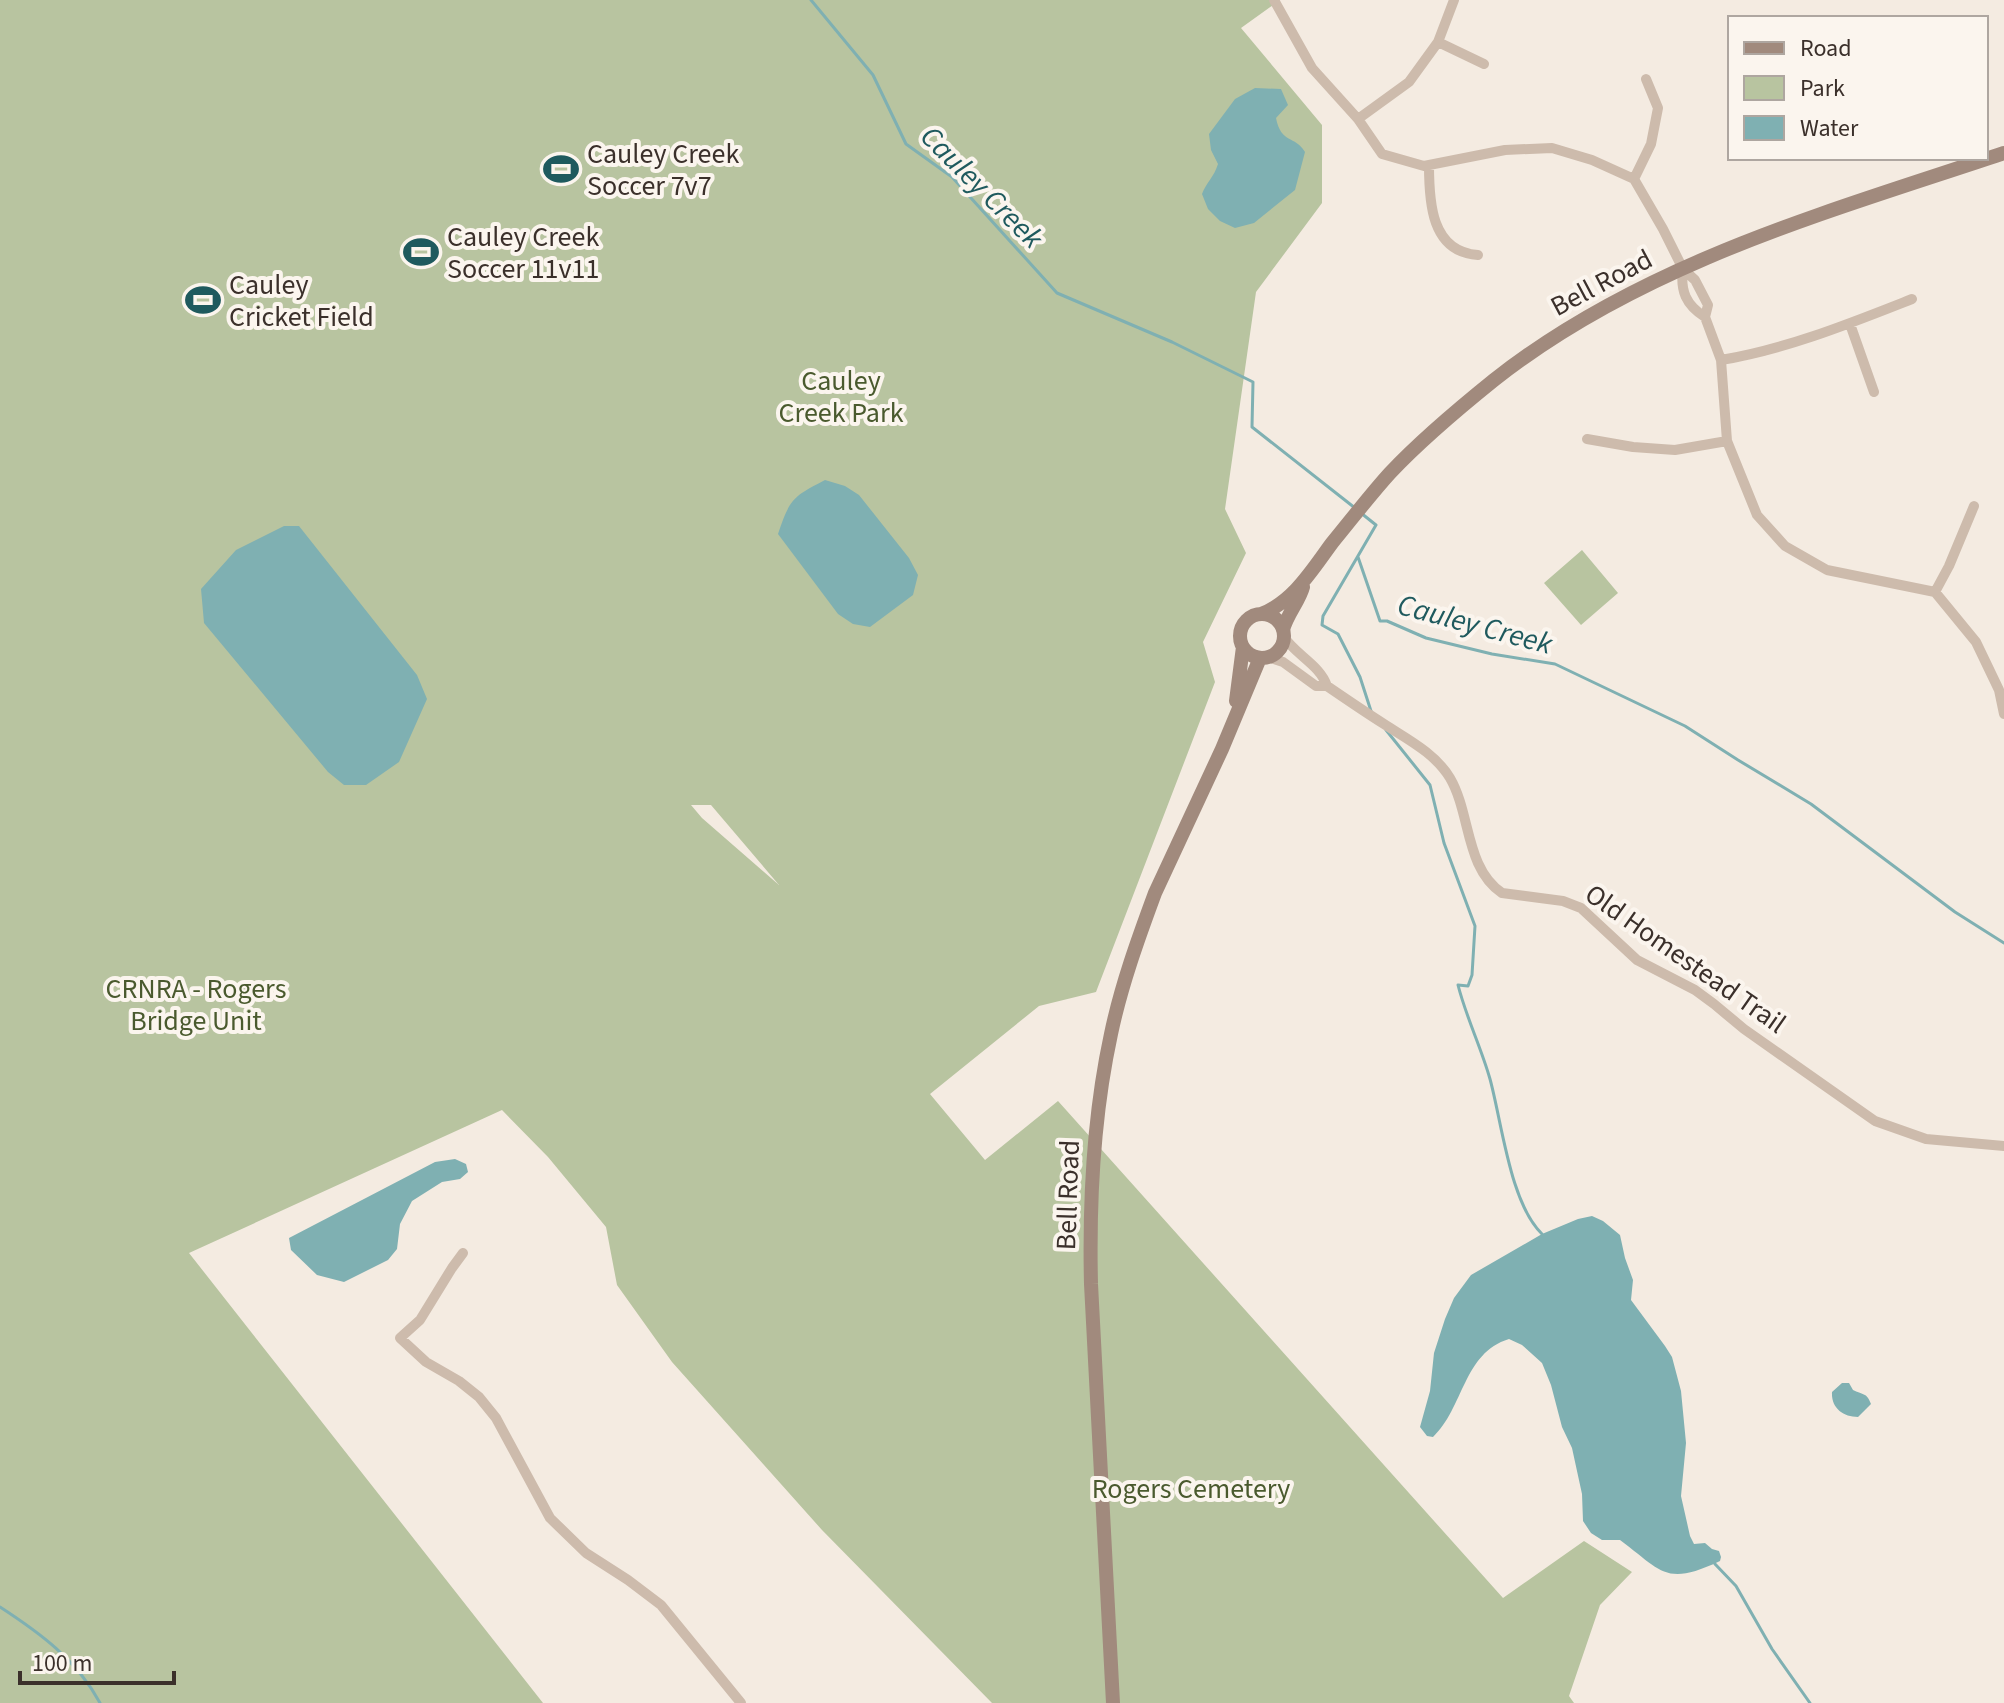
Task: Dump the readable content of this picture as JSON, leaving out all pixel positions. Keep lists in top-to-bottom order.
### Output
{
  "streets": {
    "street": ["Bell Road", "Old Homestead Trail"]
  },
  "water": ["Cauley Creek"],
  "parks": ["Cauley Creek Park", "CRNRA - Rogers Bridge Unit", "Rogers Cemetery"],
  "places": {
    "sports": ["Cauley Creek Soccer 7v7", "Cauley Creek Soccer 11v11", "Cauley Cricket Field"]
  },
  "legend": ["Road", "Park", "Water"],
  "scale_bar": "100 m"
}
